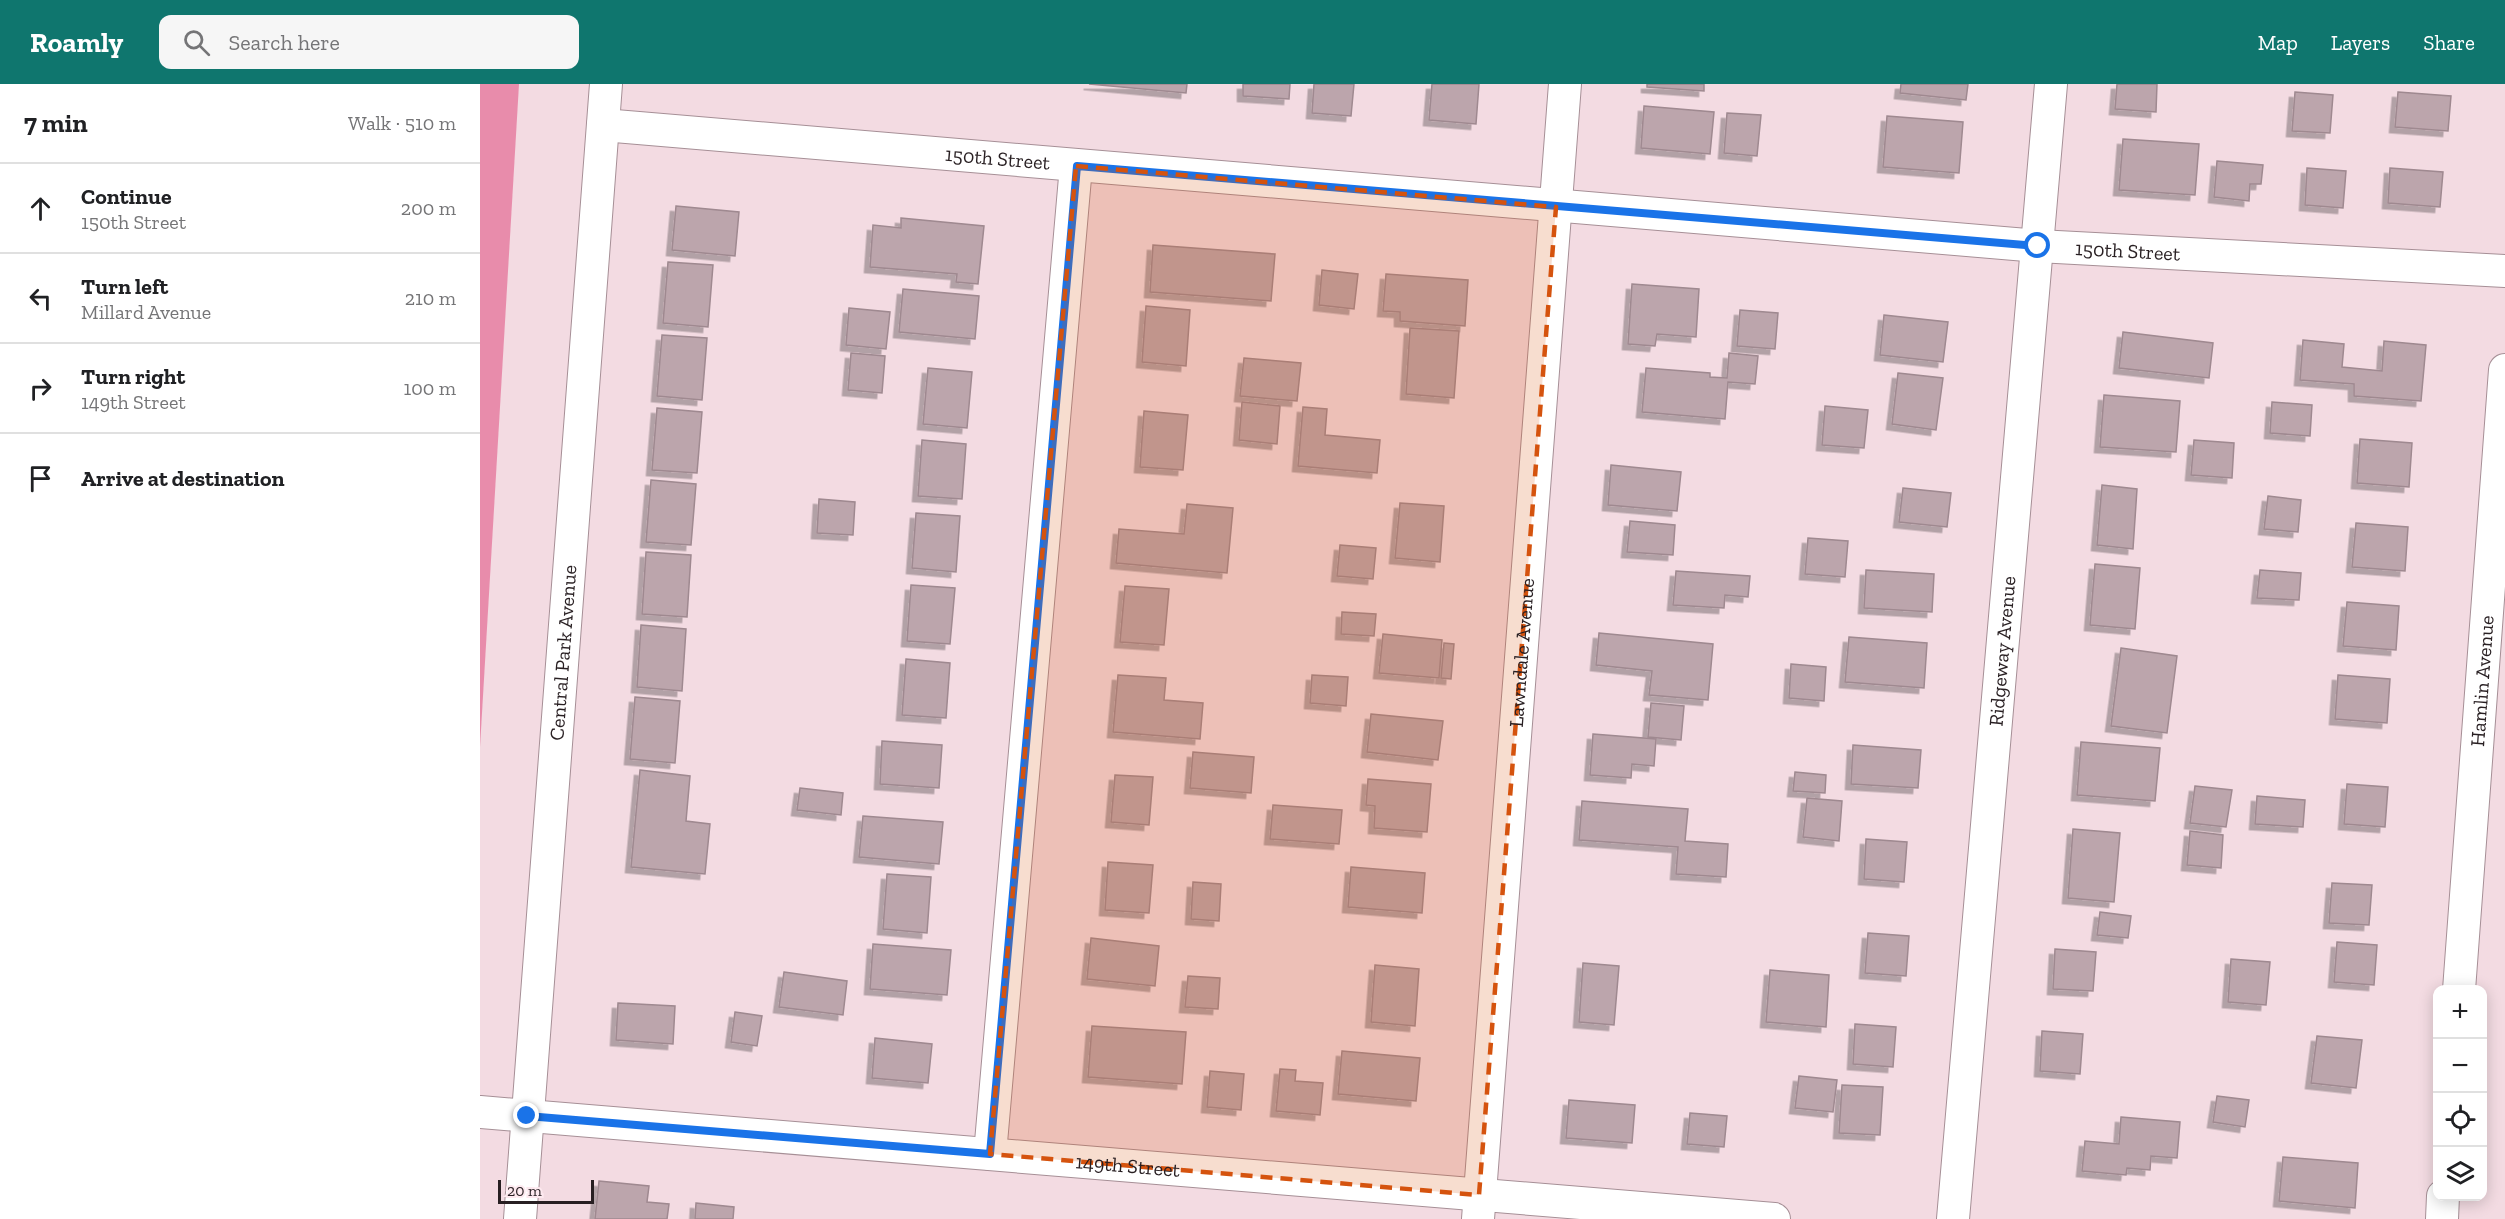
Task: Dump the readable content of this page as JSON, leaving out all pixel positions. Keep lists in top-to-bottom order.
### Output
{
  "streets": {
    "street": [
      "150th Street",
      "Central Park Avenue",
      "Lawndale Avenue",
      "Ridgeway Avenue",
      "Hamlin Avenue",
      "149th Street"
    ]
  },
  "crossings": [
    ["150th Street", "Central Park Avenue"],
    ["150th Street", "Lawndale Avenue"],
    ["150th Street", "Ridgeway Avenue"],
    ["Central Park Avenue", "149th Street"],
    ["Lawndale Avenue", "149th Street"]
  ],
  "scale_bar": "20 m",
  "page": {
    "header": "Roamly",
    "search": "Search here",
    "nav": ["Map", "Layers", "Share"],
    "heading": ["7 min", "Walk · 510 m"],
    "list": [
      ["Continue", "150th Street", "200 m"],
      ["Turn left", "Millard Avenue", "210 m"],
      ["Turn right", "149th Street", "100 m"],
      "Arrive at destination"
    ],
    "map_buttons": ["+", "−"],
    "scale": "20 m"
  }
}
